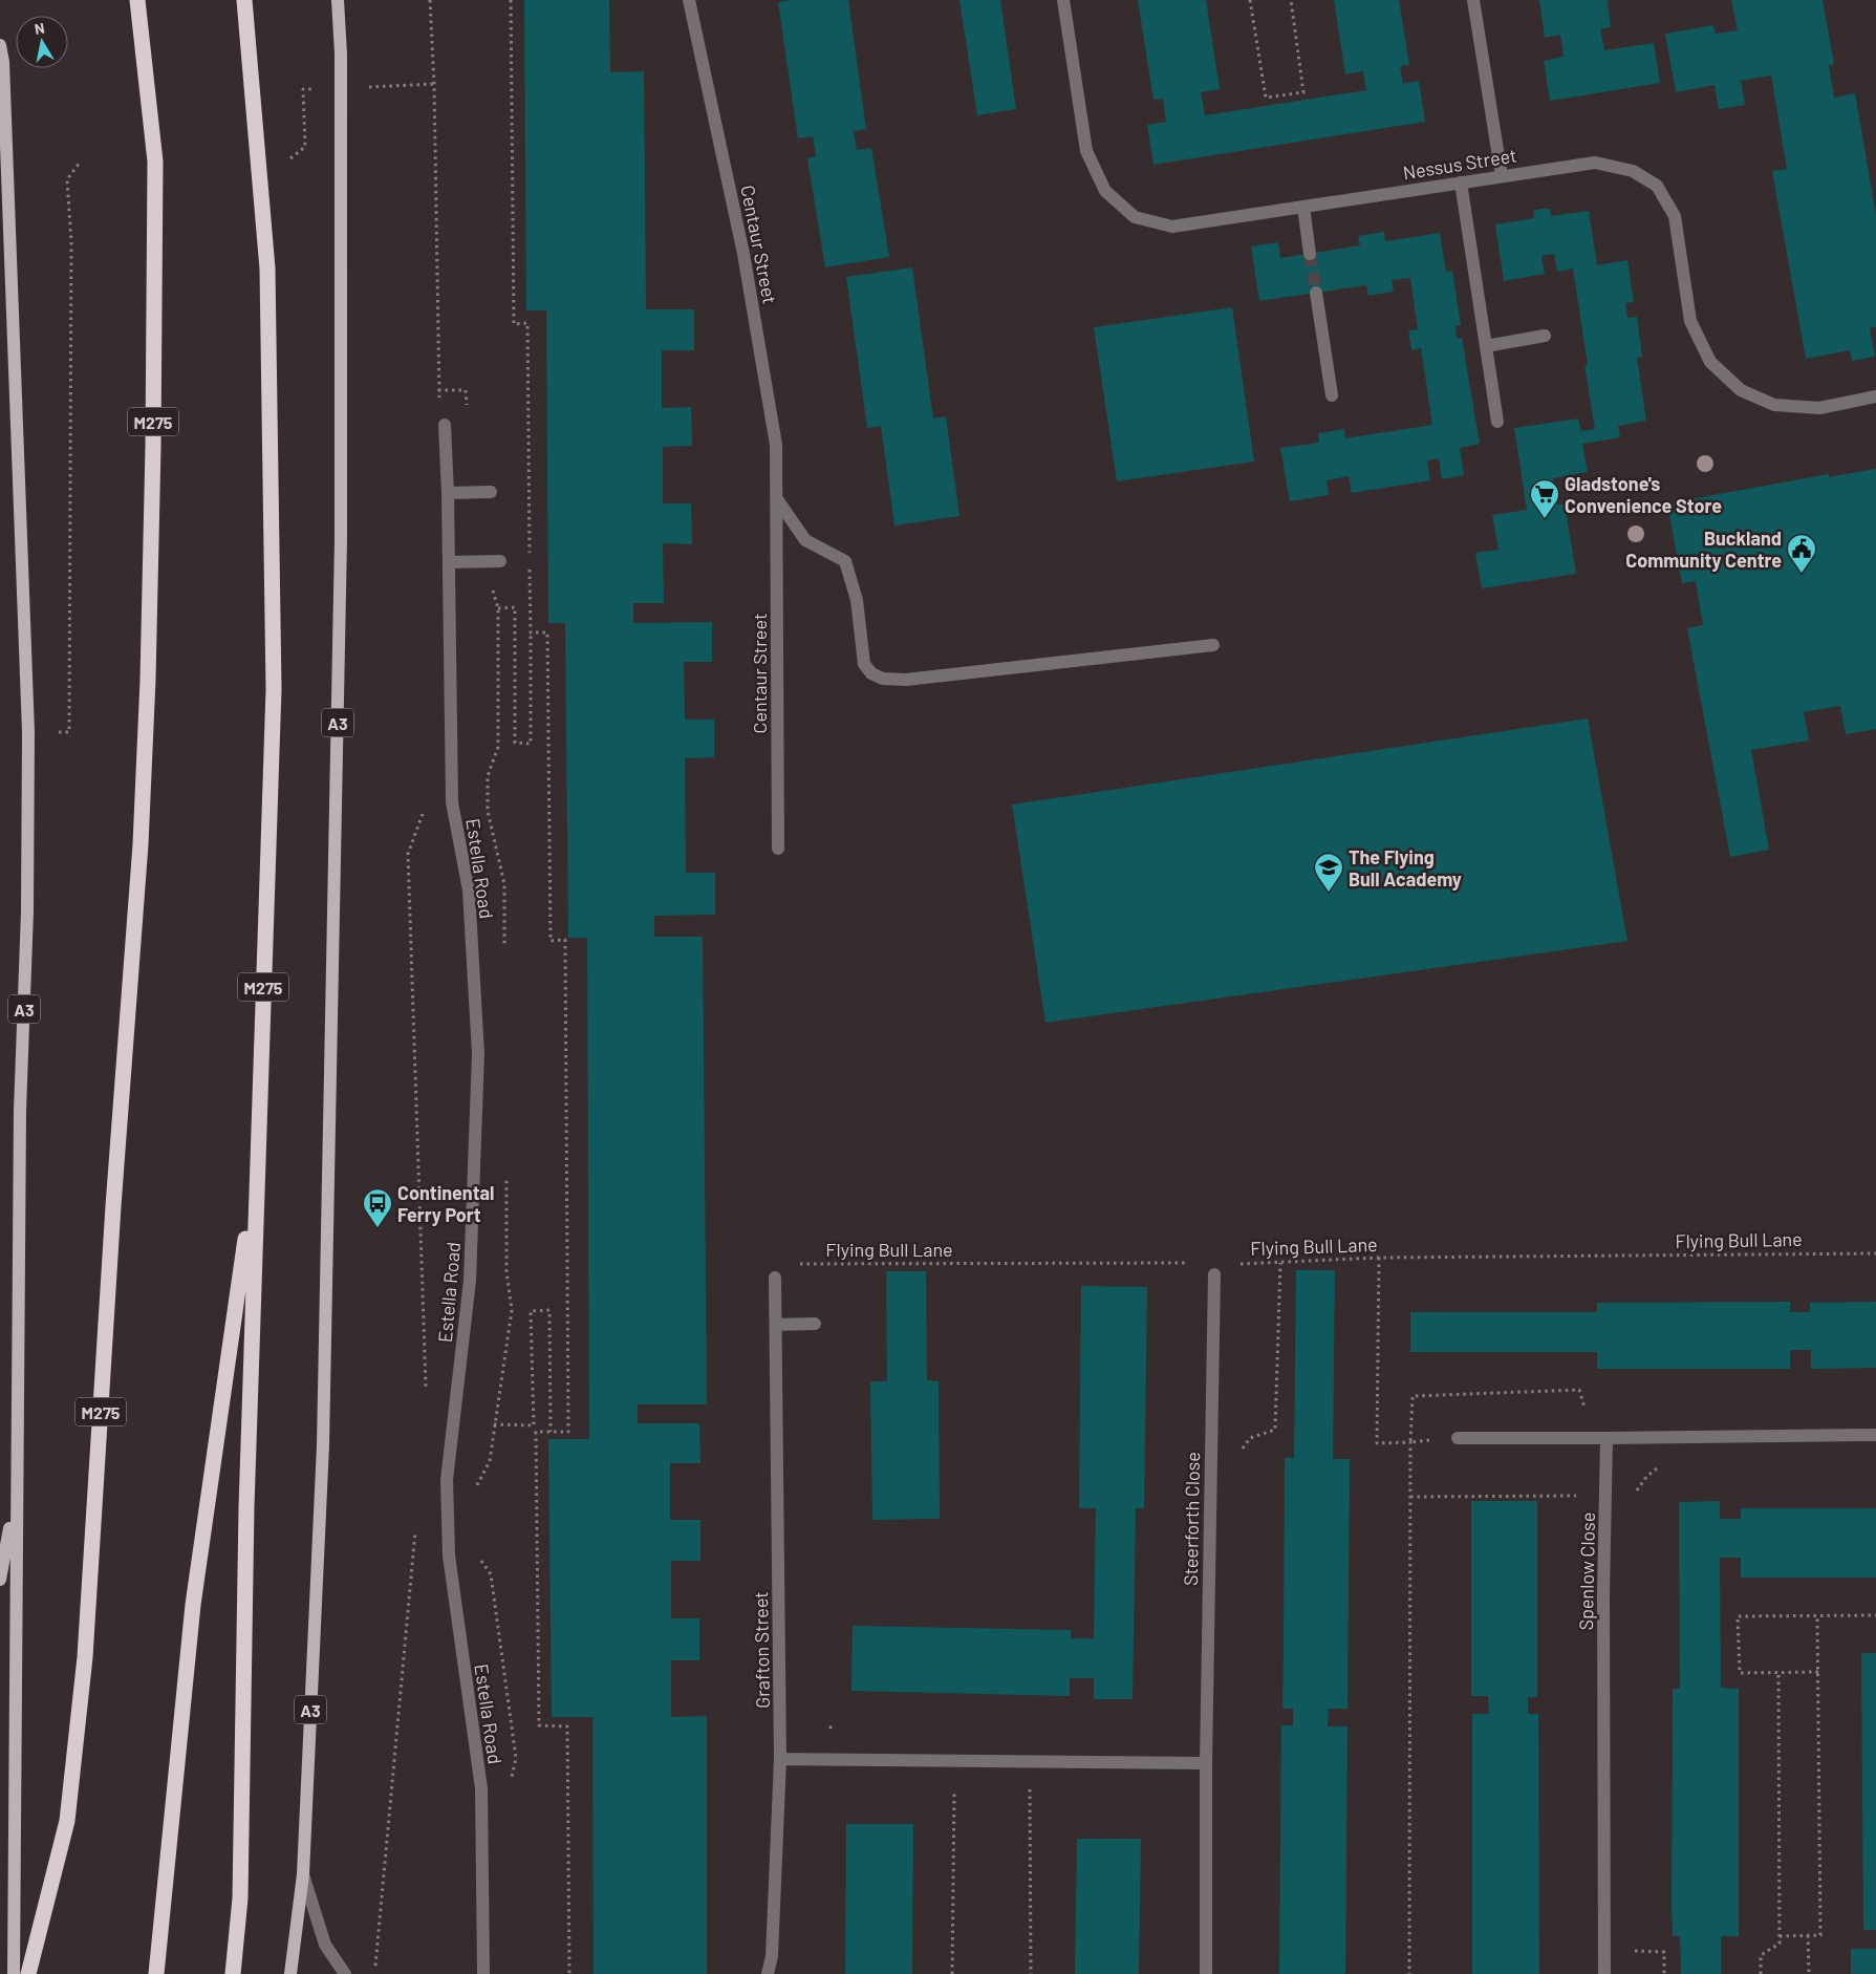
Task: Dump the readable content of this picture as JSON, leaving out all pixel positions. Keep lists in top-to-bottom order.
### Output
{
  "streets": {
    "highway": ["M275"],
    "main road": ["A3"],
    "street": [
      "Nessus Street",
      "Centaur Street",
      "Estella Road",
      "Steerforth Close",
      "Spenlow Close",
      "Grafton Street"
    ],
    "path": ["Flying Bull Lane"]
  },
  "places": {
    "supermarket": ["Gladstone's Convenience Store"],
    "public building": ["Buckland Community Centre"],
    "school or university": ["The Flying Bull Academy"],
    "bus stop": ["Continental Ferry Port"]
  },
  "north": "top"
}
